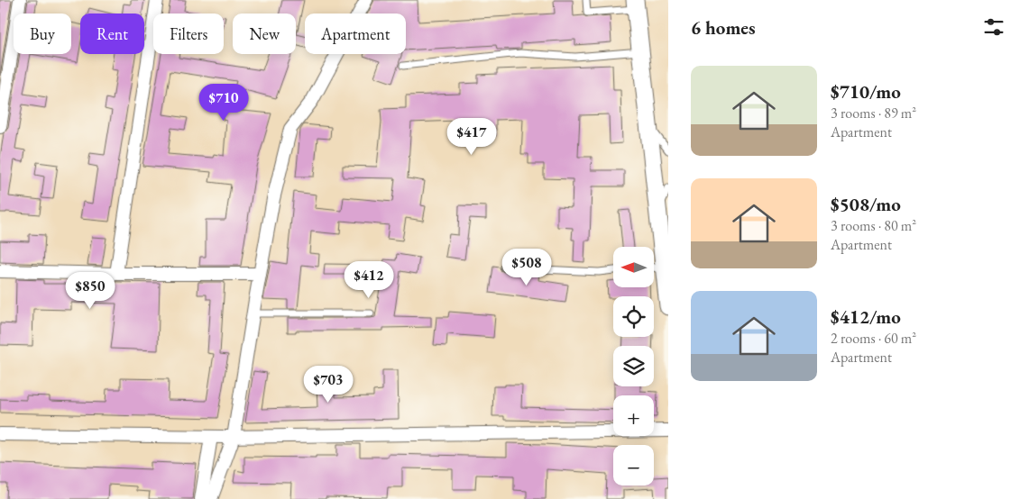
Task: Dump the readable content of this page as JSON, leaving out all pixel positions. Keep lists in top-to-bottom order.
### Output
{
  "north": "left",
  "page": {
    "heading": "6 homes",
    "chip": [
      "Buy",
      "Rent",
      "Filters",
      "New",
      "Apartment"
    ],
    "list": [
      {
        "name": "$710/mo",
        "note": "3 rooms · 89 m² · Apartment"
      },
      {
        "name": "$508/mo",
        "note": "3 rooms · 80 m² · Apartment"
      },
      {
        "name": "$412/mo",
        "note": "2 rooms · 60 m² · Apartment"
      }
    ],
    "price": [
      "$710",
      "$417",
      "$508",
      "$412",
      "$850",
      "$703"
    ],
    "map_buttons": ["+", "−"]
  }
}
